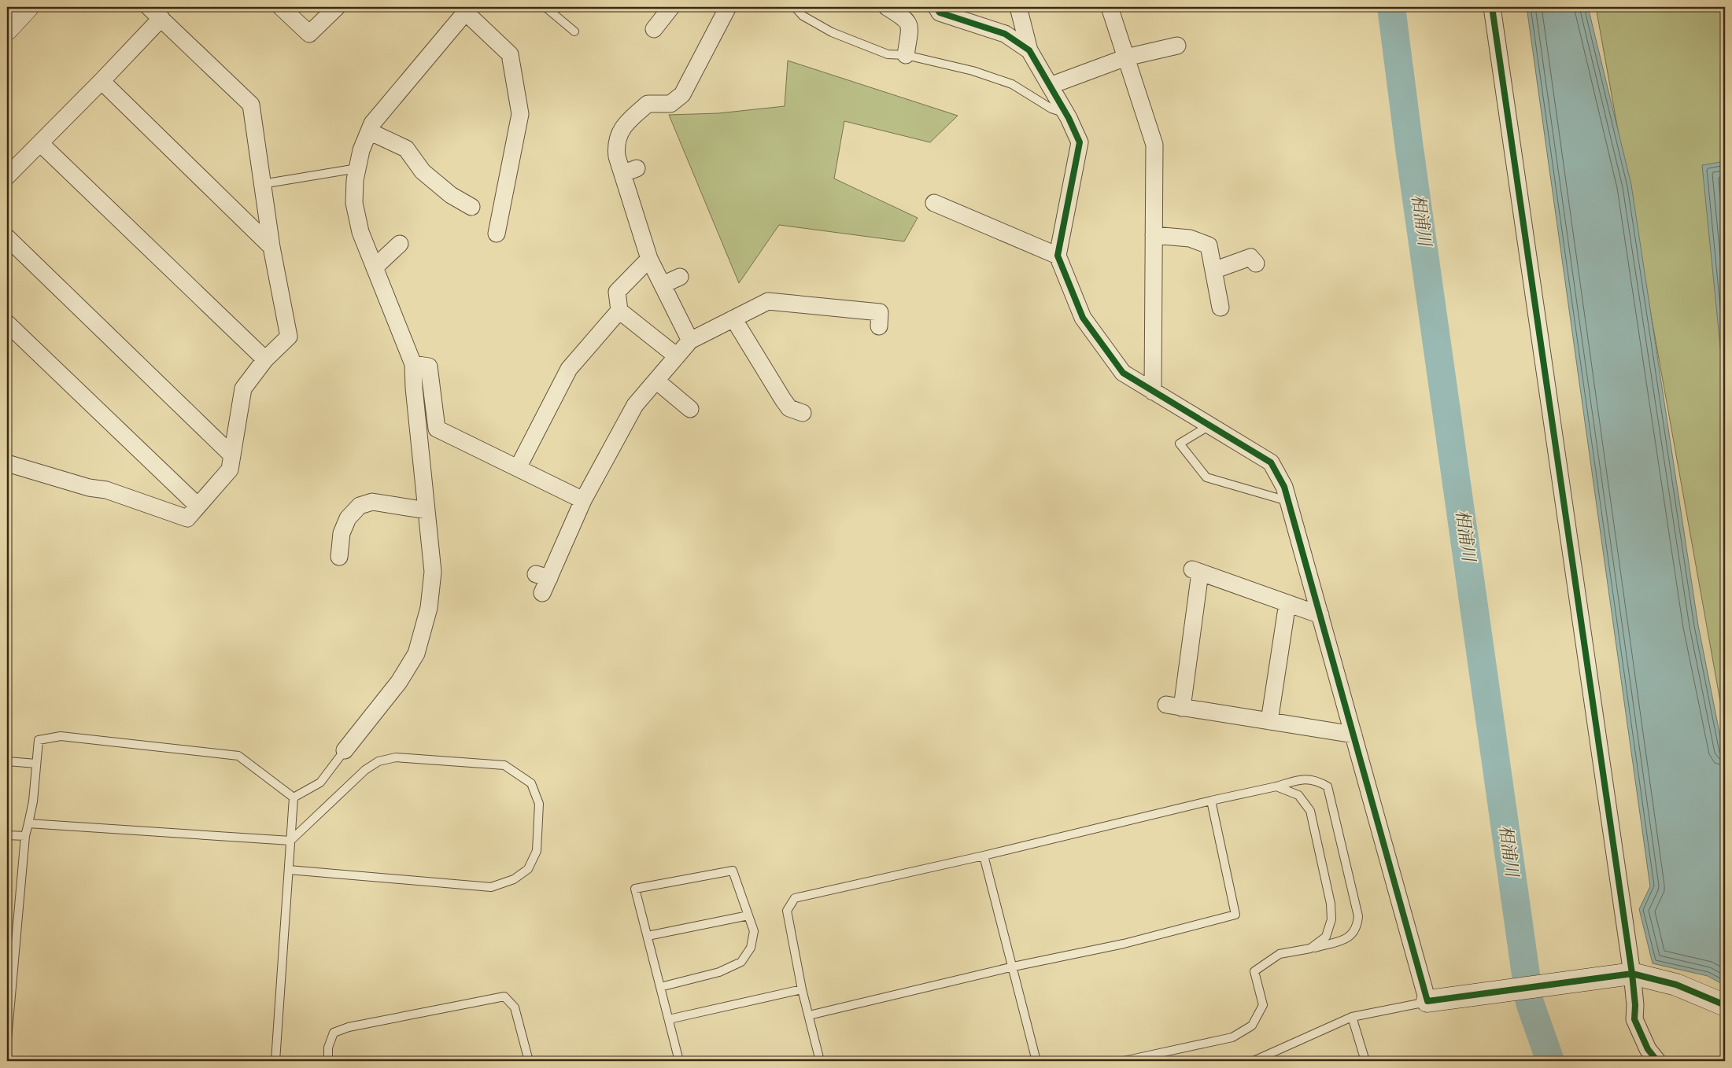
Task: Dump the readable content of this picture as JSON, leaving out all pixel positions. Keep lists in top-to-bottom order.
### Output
{
  "water": ["相浦川"]
}
